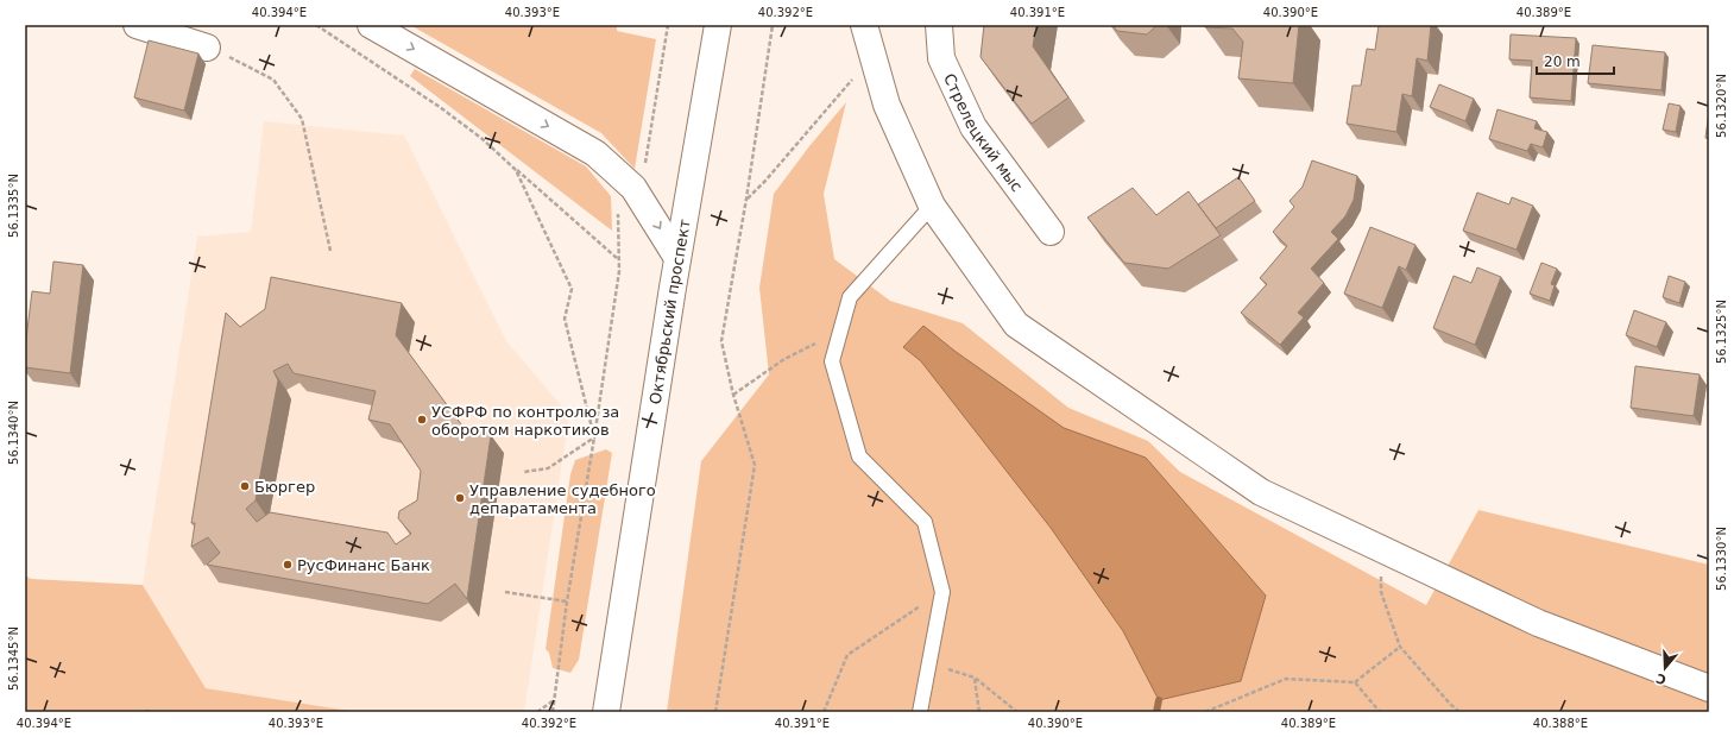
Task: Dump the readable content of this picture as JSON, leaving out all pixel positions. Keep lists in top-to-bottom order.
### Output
{
  "streets": {
    "street": ["Стрелецкий мыс", "Октябрьский проспект"]
  },
  "places": [
    "УСФРФ по контролю за оборотом наркотиков",
    "Бюргер",
    "Управление судебного депаратамента",
    "РусФинанс Банк"
  ],
  "scale_bar": "20 m",
  "north": "bottom",
  "coordinates": [
    "40.394°E",
    "40.393°E",
    "40.392°E",
    "40.391°E",
    "40.390°E",
    "40.389°E",
    "56.1320°N",
    "56.1335°N",
    "56.1325°N",
    "56.1340°N",
    "56.1330°N",
    "56.1345°N",
    "40.388°E"
  ]
}
